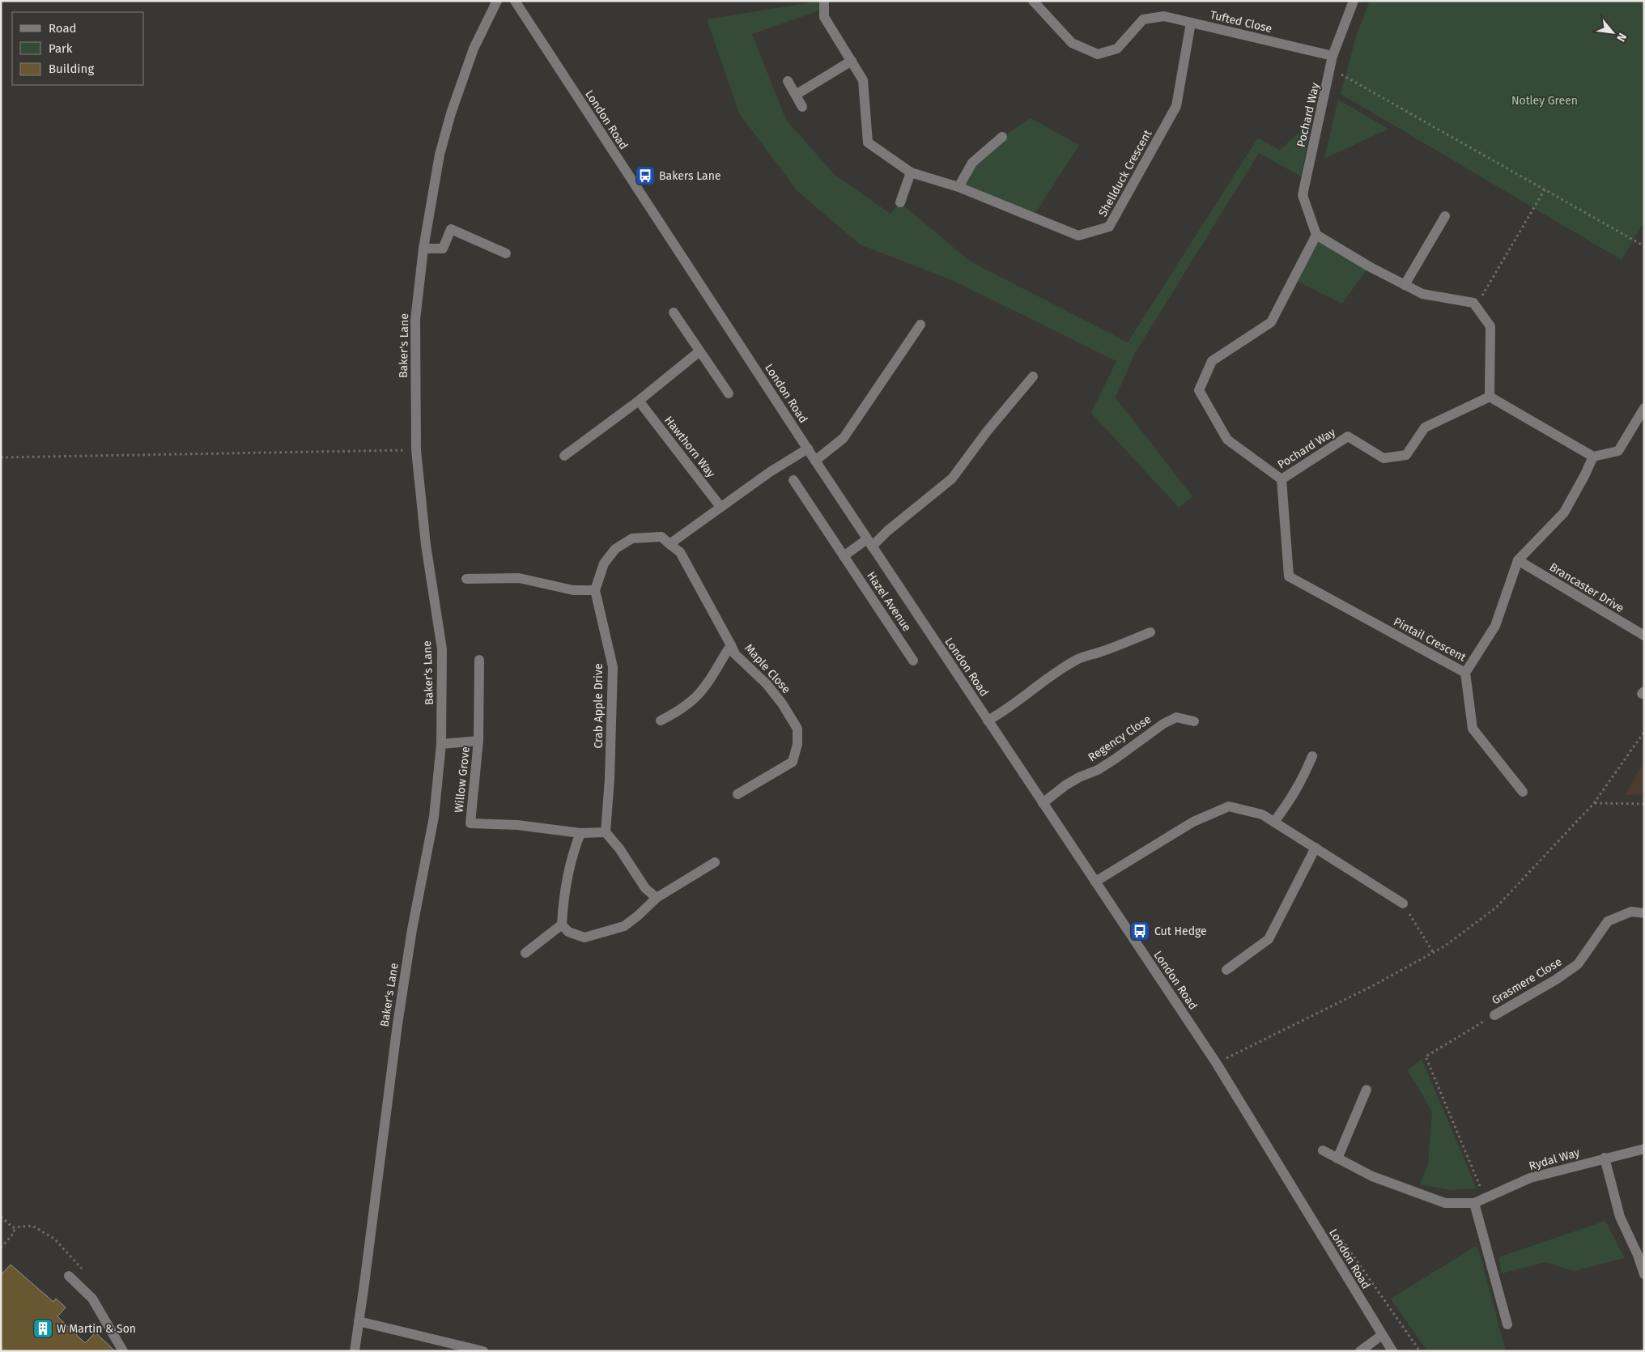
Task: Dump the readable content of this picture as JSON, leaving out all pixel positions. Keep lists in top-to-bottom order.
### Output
{
  "streets": {
    "street": [
      "Tufted Close",
      "Pochard Way",
      "London Road",
      "Shellduck Crescent",
      "Baker's Lane",
      "Hawthorn Way",
      "Brancaster Drive",
      "Hazel Avenue",
      "Pintail Crescent",
      "Maple Close",
      "Crab Apple Drive",
      "Regency Close",
      "Willow Grove",
      "Grasmere Close",
      "Rydal Way"
    ]
  },
  "crossings": [
    ["Tufted Close", "Pochard Way"],
    ["Tufted Close", "Shellduck Crescent"],
    ["Pochard Way", "Pintail Crescent"],
    ["London Road", "Regency Close"],
    ["Baker's Lane", "Willow Grove"],
    ["Brancaster Drive", "Pintail Crescent"]
  ],
  "parks": ["Notley Green"],
  "places": {
    "bus stop": ["Bakers Lane", "Cut Hedge"],
    "building": ["W Martin & Son"]
  },
  "legend": ["Road", "Park", "Building"],
  "north": "bottom right"
}
